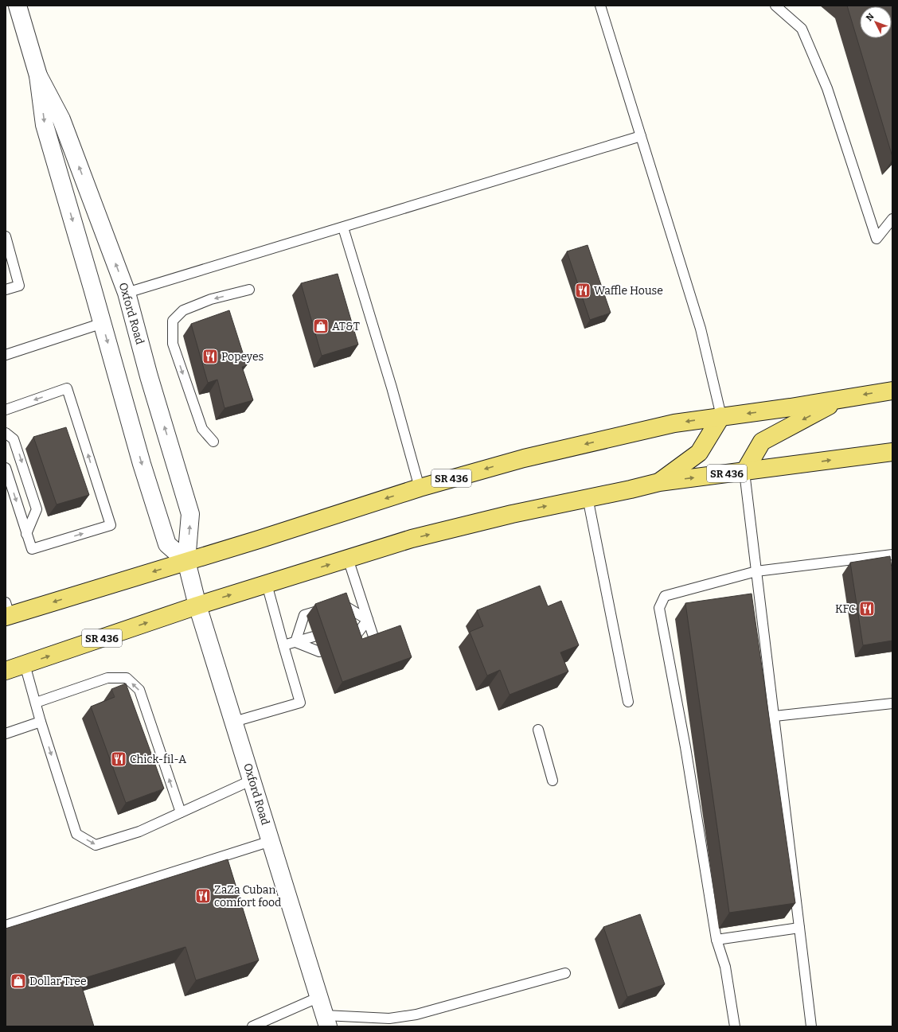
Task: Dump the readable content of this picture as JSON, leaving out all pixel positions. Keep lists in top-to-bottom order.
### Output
{
  "streets": {
    "main road": ["SR 436"],
    "street": ["Oxford Road"]
  },
  "crossings": [
    ["Oxford Road", "SR 436"]
  ],
  "places": {
    "restaurant": [
      "Waffle House",
      "Popeyes",
      "KFC",
      "Chick-fil-A",
      "ZaZa Cuban comfort food"
    ],
    "shop": ["AT&T", "Dollar Tree"]
  },
  "north": "top left"
}
